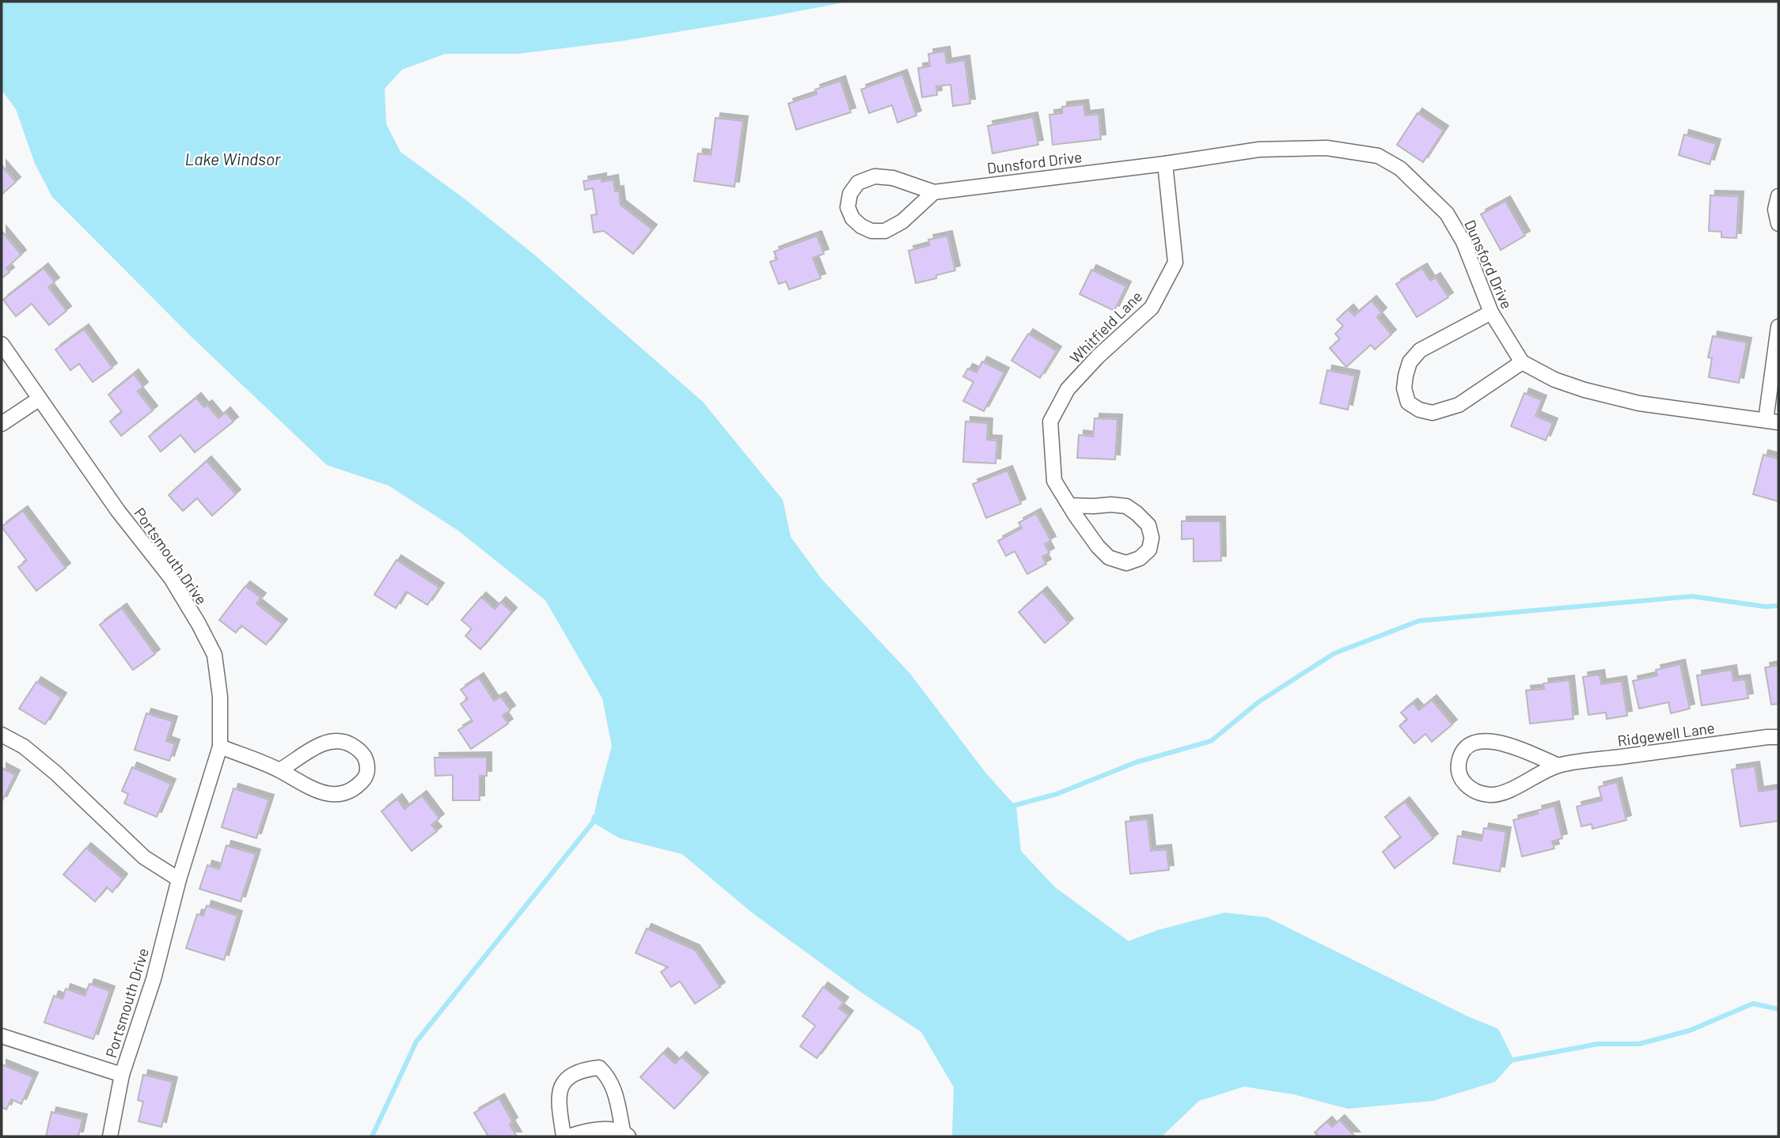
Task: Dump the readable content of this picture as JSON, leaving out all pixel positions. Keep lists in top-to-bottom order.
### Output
{
  "streets": {
    "street": [
      "Dunsford Drive",
      "Whitfield Lane",
      "Portsmouth Drive",
      "Ridgewell Lane"
    ]
  },
  "crossings": [
    ["Dunsford Drive", "Whitfield Lane"]
  ],
  "water": ["Lake Windsor"]
}
